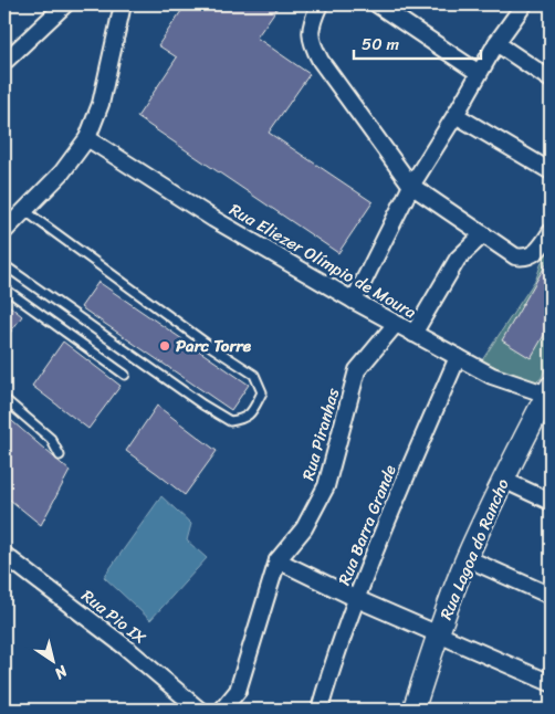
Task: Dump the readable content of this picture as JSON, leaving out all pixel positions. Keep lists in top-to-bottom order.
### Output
{
  "streets": {
    "street": [
      "Rua Eliezer Olímpio de Moura",
      "Rua Piranhas",
      "Rua Barra Grande",
      "Rua Lagoa do Rancho",
      "Rua Pio IX"
    ]
  },
  "crossings": [
    ["Rua Eliezer Olímpio de Moura", "Rua Piranhas"],
    ["Rua Eliezer Olímpio de Moura", "Rua Barra Grande"],
    ["Rua Eliezer Olímpio de Moura", "Rua Lagoa do Rancho"]
  ],
  "places": ["Parc Torre"],
  "scale_bar": "50 m",
  "north": "bottom right"
}
